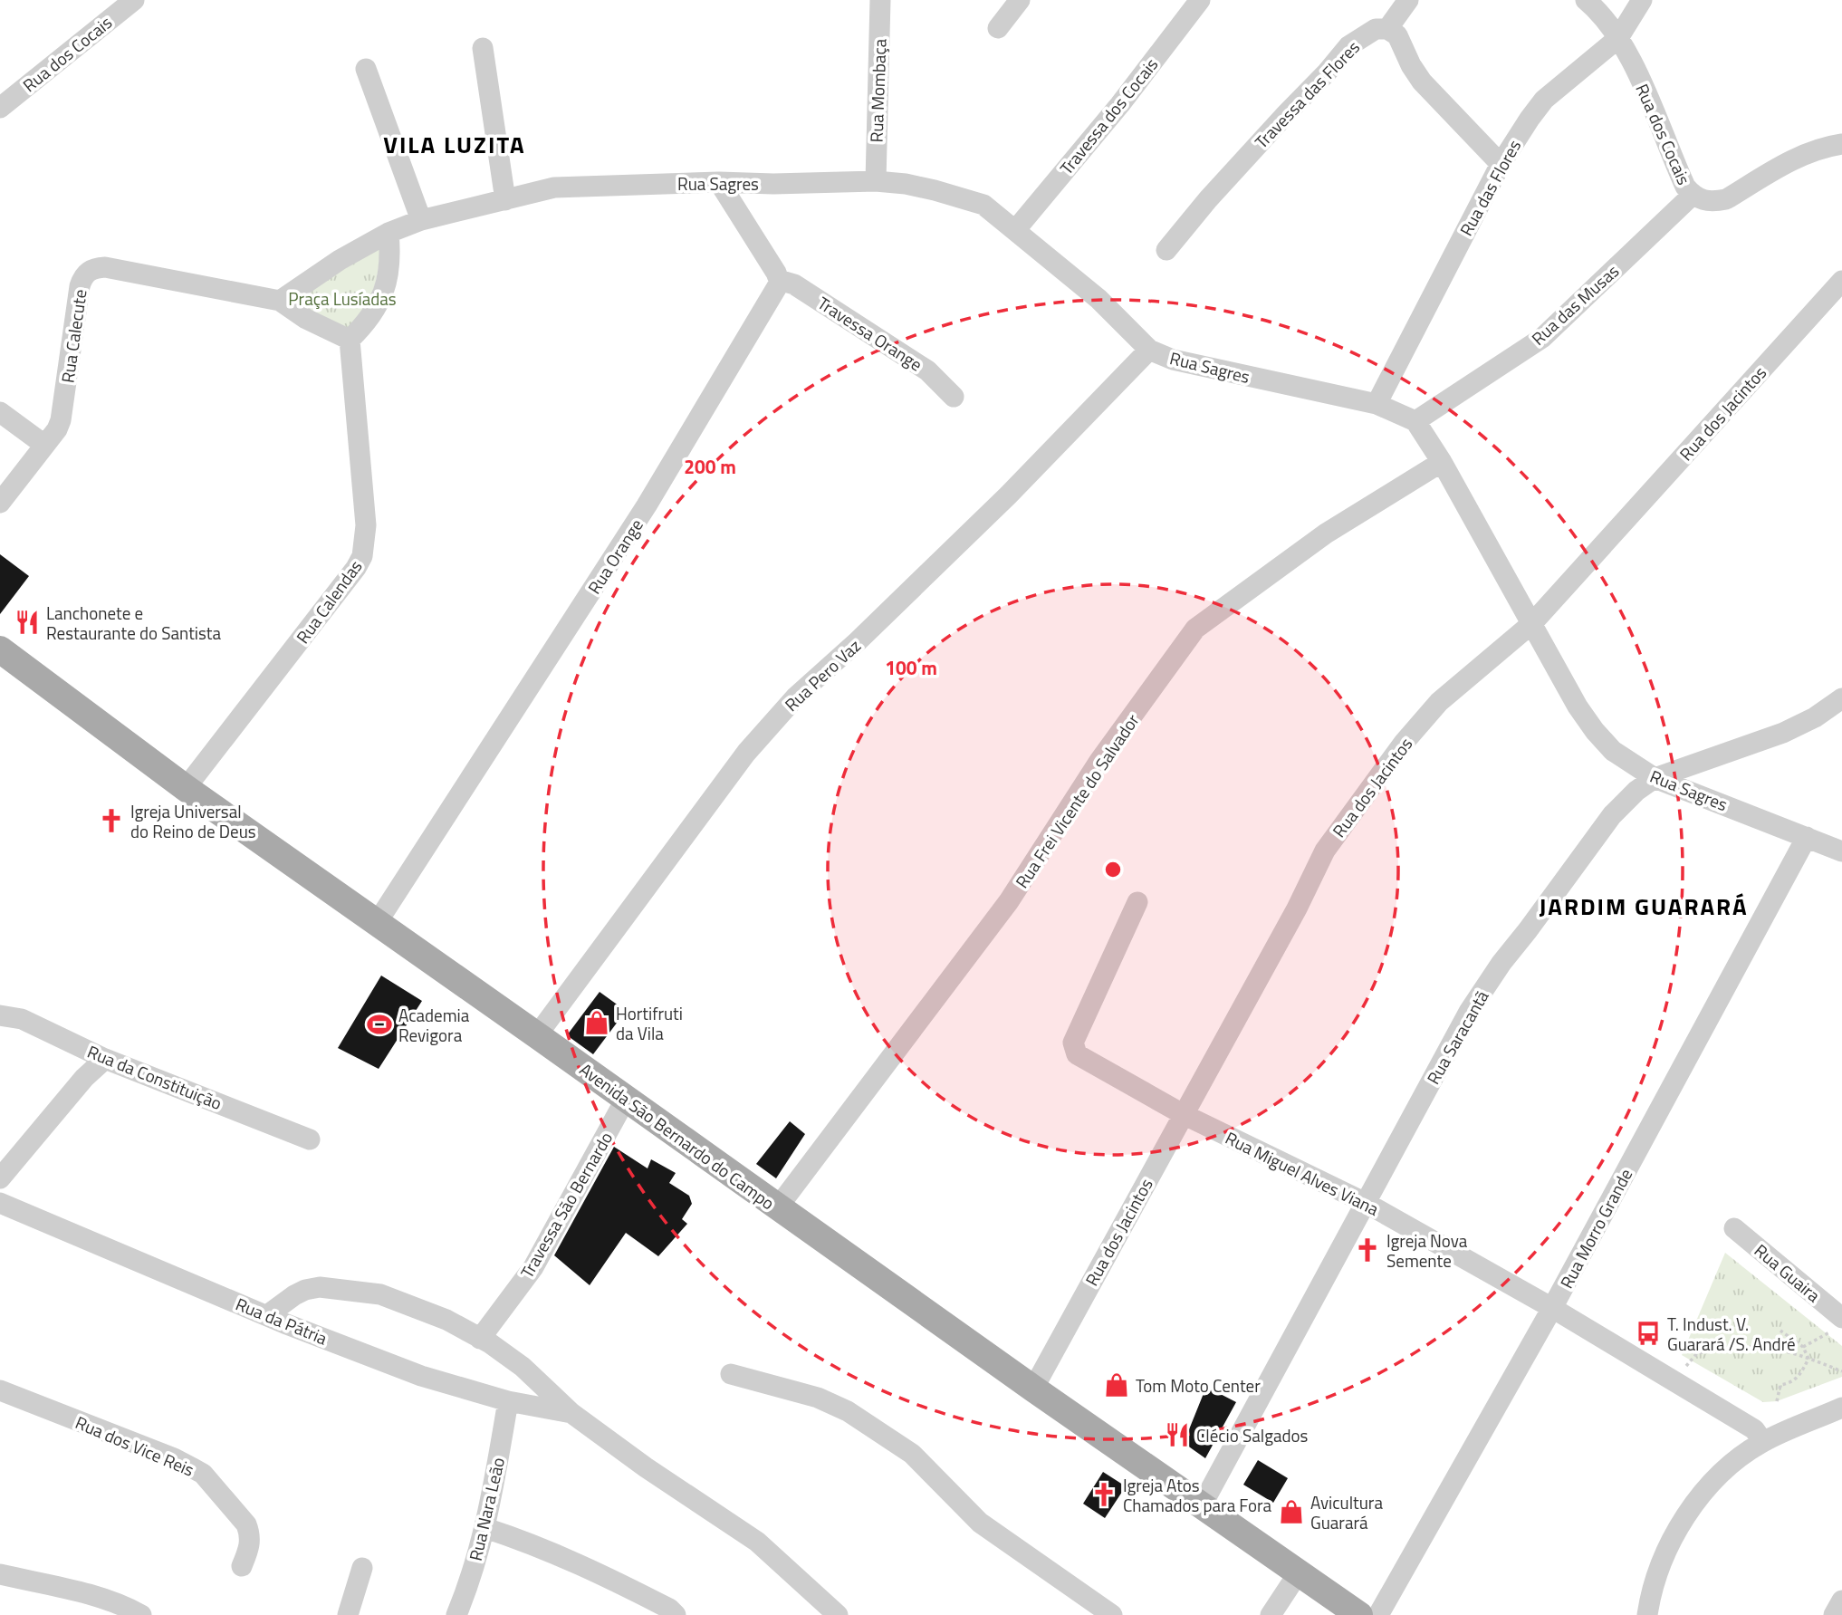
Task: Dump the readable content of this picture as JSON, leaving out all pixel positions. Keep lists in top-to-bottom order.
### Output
{
  "streets": {
    "main road": ["Avenida São Bernardo do Campo"],
    "street": [
      "Rua dos Cocais",
      "Rua Mombaça",
      "Travessa das Flores",
      "Travessa dos Cocais",
      "Rua Sagres",
      "Rua das Flores",
      "Rua das Musas",
      "Travessa Orange",
      "Rua Calecute",
      "Rua dos Jacintos",
      "Rua Orange",
      "Rua Calendas",
      "Rua Pero Vaz",
      "Rua Frei Vicente do Salvador",
      "Rua Saracantã",
      "Rua da Constituição",
      "Rua Miguel Alves Viana",
      "Travessa São Bernardo",
      "Rua Morro Grande",
      "Rua Guaira",
      "Rua da Pátria",
      "Rua dos Vice Reis",
      "Rua Nara Leão"
    ]
  },
  "crossings": [
    ["Rua dos Cocais", "Rua das Flores"],
    ["Rua dos Cocais", "Rua das Musas"],
    ["Rua Mombaça", "Rua Sagres"],
    ["Travessa dos Cocais", "Rua Sagres"],
    ["Rua Sagres", "Rua das Flores"],
    ["Rua Sagres", "Rua das Musas"],
    ["Rua Sagres", "Rua dos Jacintos"],
    ["Rua Sagres", "Rua Pero Vaz"],
    ["Rua Sagres", "Rua Frei Vicente do Salvador"],
    ["Rua Sagres", "Rua Saracantã"],
    ["Rua Sagres", "Rua Morro Grande"],
    ["Travessa Orange", "Rua Orange"],
    ["Rua dos Jacintos", "Avenida São Bernardo do Campo"],
    ["Rua dos Jacintos", "Rua Miguel Alves Viana"],
    ["Rua Orange", "Avenida São Bernardo do Campo"],
    ["Rua Calendas", "Avenida São Bernardo do Campo"],
    ["Rua Pero Vaz", "Avenida São Bernardo do Campo"],
    ["Rua Frei Vicente do Salvador", "Avenida São Bernardo do Campo"],
    ["Rua Saracantã", "Avenida São Bernardo do Campo"],
    ["Rua Saracantã", "Rua Miguel Alves Viana"],
    ["Avenida São Bernardo do Campo", "Travessa São Bernardo"],
    ["Rua Miguel Alves Viana", "Rua Morro Grande"],
    ["Rua da Pátria", "Rua Nara Leão"]
  ],
  "districts": ["VILA LUZITA", "JARDIM GUARARÁ"],
  "parks": ["Praça Lusíadas"],
  "places": {
    "restaurant": ["Lanchonete e Restaurante do Santista", "Clécio Salgados"],
    "church": ["Igreja Universal do Reino de Deus", "Igreja Nova Semente", "Igreja Atos Chamados para Fora"],
    "shop": ["Hortifruti da Vila", "Tom Moto Center", "Avicultura Guarará"],
    "sports": ["Academia Revigora"],
    "bus stop": ["T. Indust. V. Guarará /S. André"]
  },
  "rings": ["200 m", "100 m"]
}
